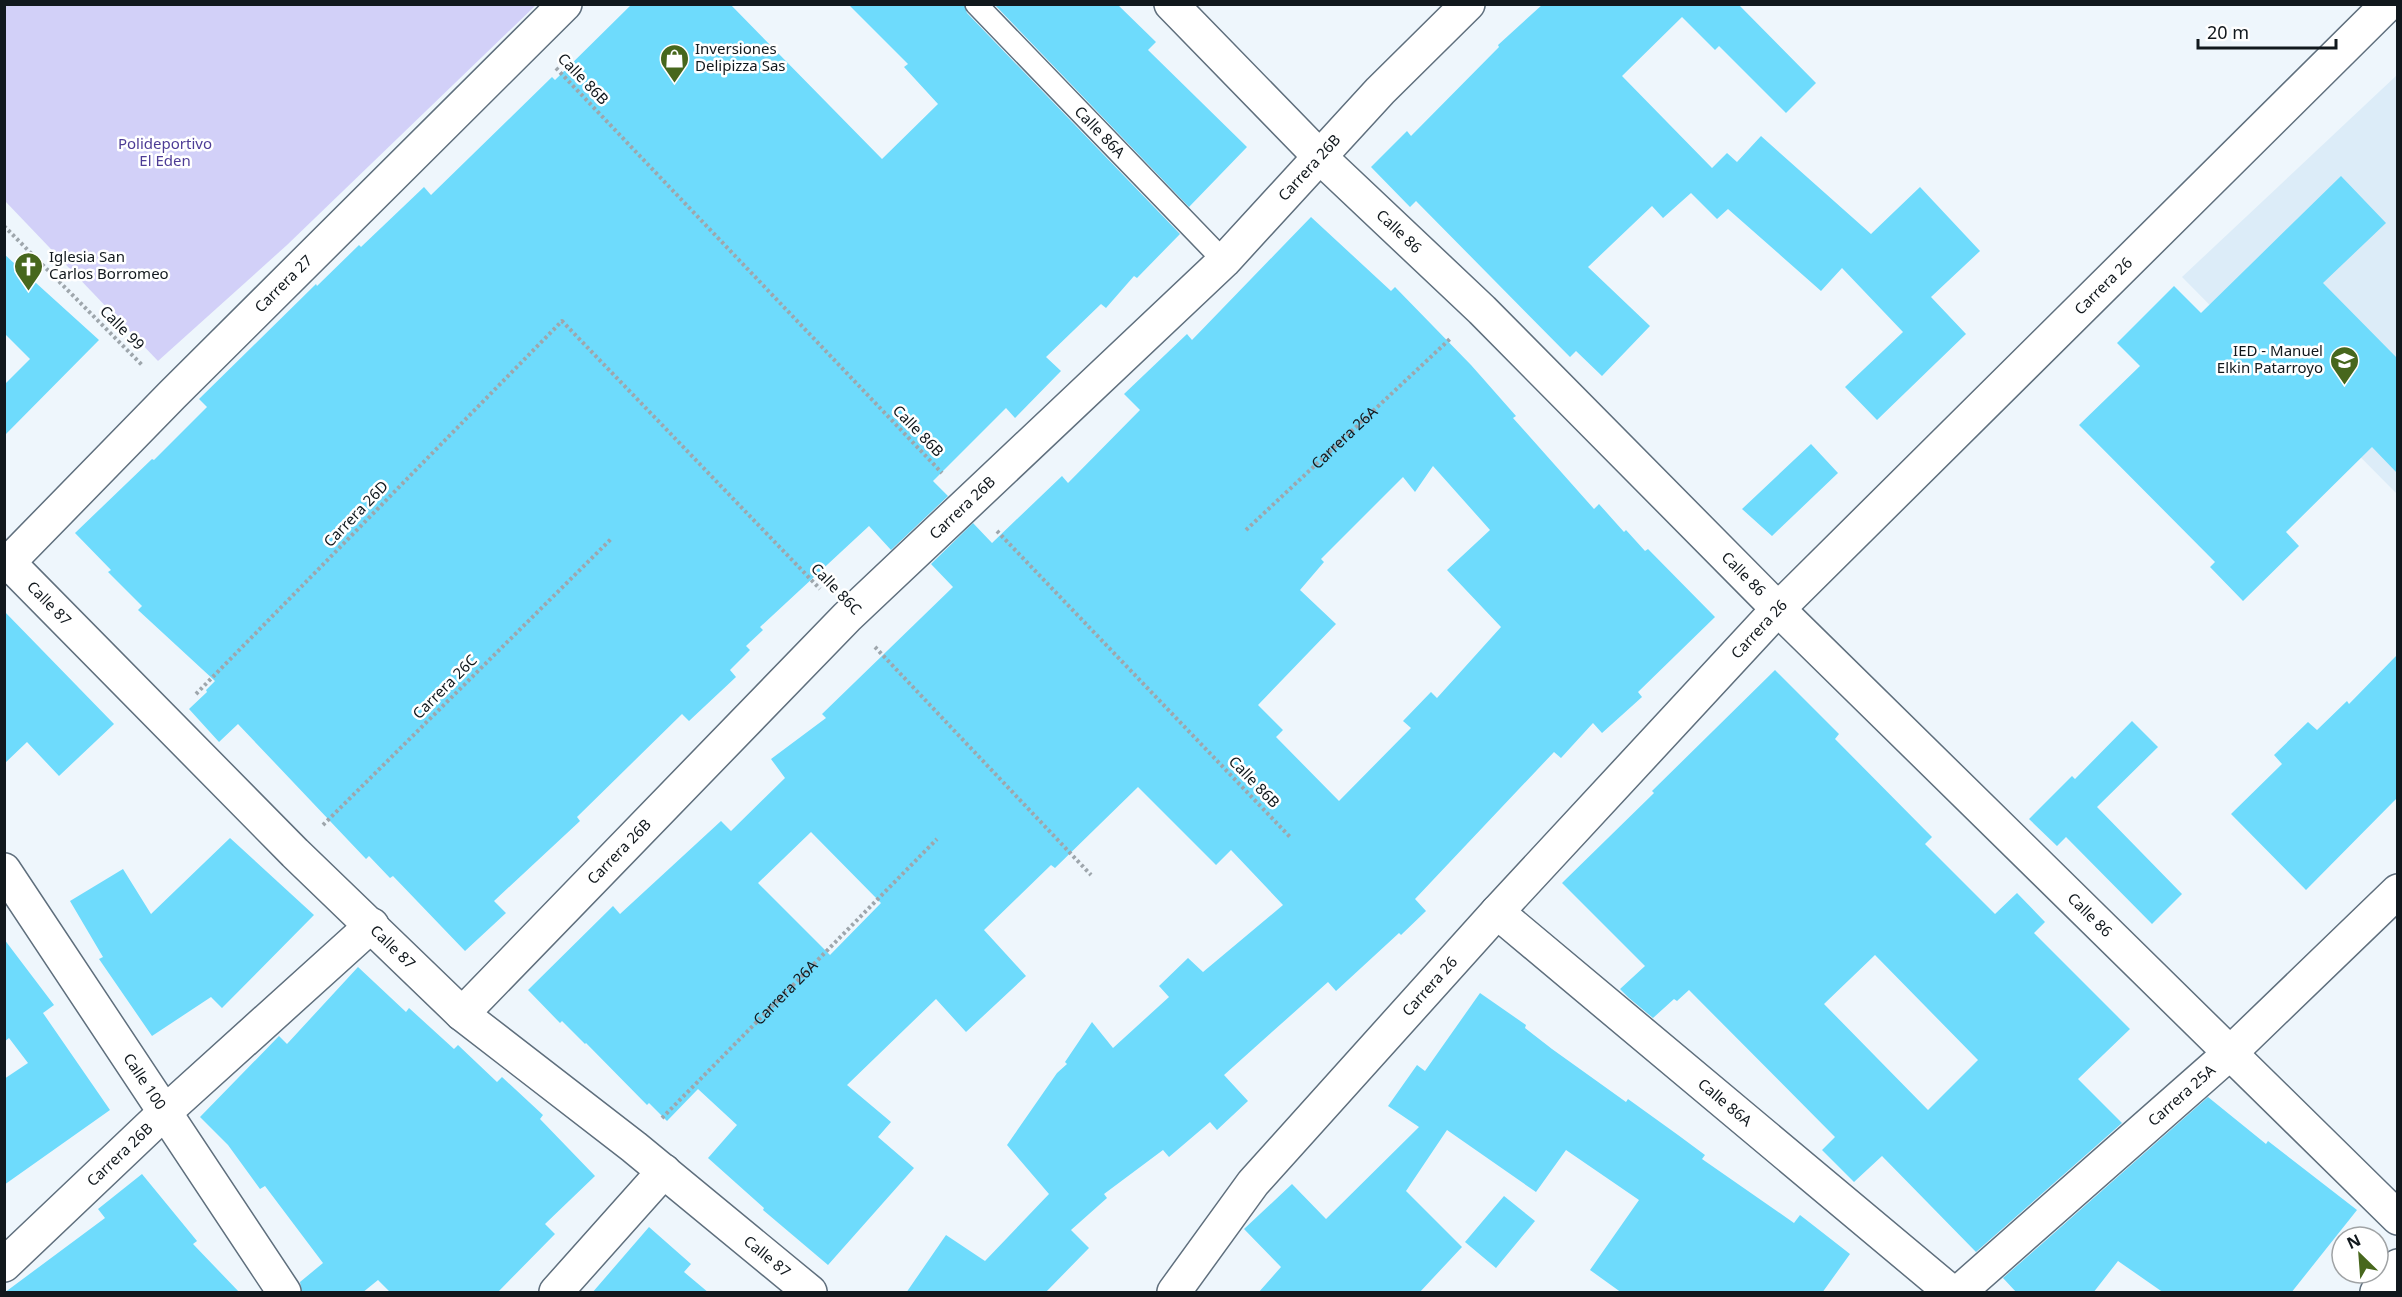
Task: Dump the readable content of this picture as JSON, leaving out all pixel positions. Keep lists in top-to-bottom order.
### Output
{
  "streets": {
    "street": [
      "Calle 86A",
      "Carrera 26B",
      "Calle 86",
      "Carrera 27",
      "Carrera 26",
      "Calle 87",
      "Calle 100",
      "Carrera 25A"
    ],
    "path": [
      "Calle 86B",
      "Calle 99",
      "Carrera 26A",
      "Carrera 26D",
      "Calle 86C",
      "Carrera 26C"
    ]
  },
  "crossings": [
    ["Calle 86B", "Carrera 26B"],
    ["Calle 86B", "Carrera 27"],
    ["Calle 86A", "Carrera 26B"],
    ["Calle 86A", "Carrera 26"],
    ["Carrera 26B", "Calle 86"],
    ["Carrera 26B", "Calle 86C"],
    ["Carrera 26B", "Calle 87"],
    ["Carrera 26B", "Calle 100"],
    ["Calle 86", "Carrera 26"],
    ["Calle 86", "Carrera 25A"],
    ["Carrera 27", "Calle 99"],
    ["Carrera 27", "Calle 87"],
    ["Carrera 26A", "Calle 87"],
    ["Carrera 26D", "Calle 86C"],
    ["Carrera 26D", "Calle 87"],
    ["Calle 87", "Carrera 26C"]
  ],
  "parks": ["Polideportivo El Eden"],
  "places": {
    "shop": ["Inversiones Delipizza Sas"],
    "church": ["Iglesia San Carlos Borromeo"],
    "school or university": ["IED - Manuel Elkin Patarroyo"]
  },
  "scale_bar": "20 m",
  "north": "top left"
}
